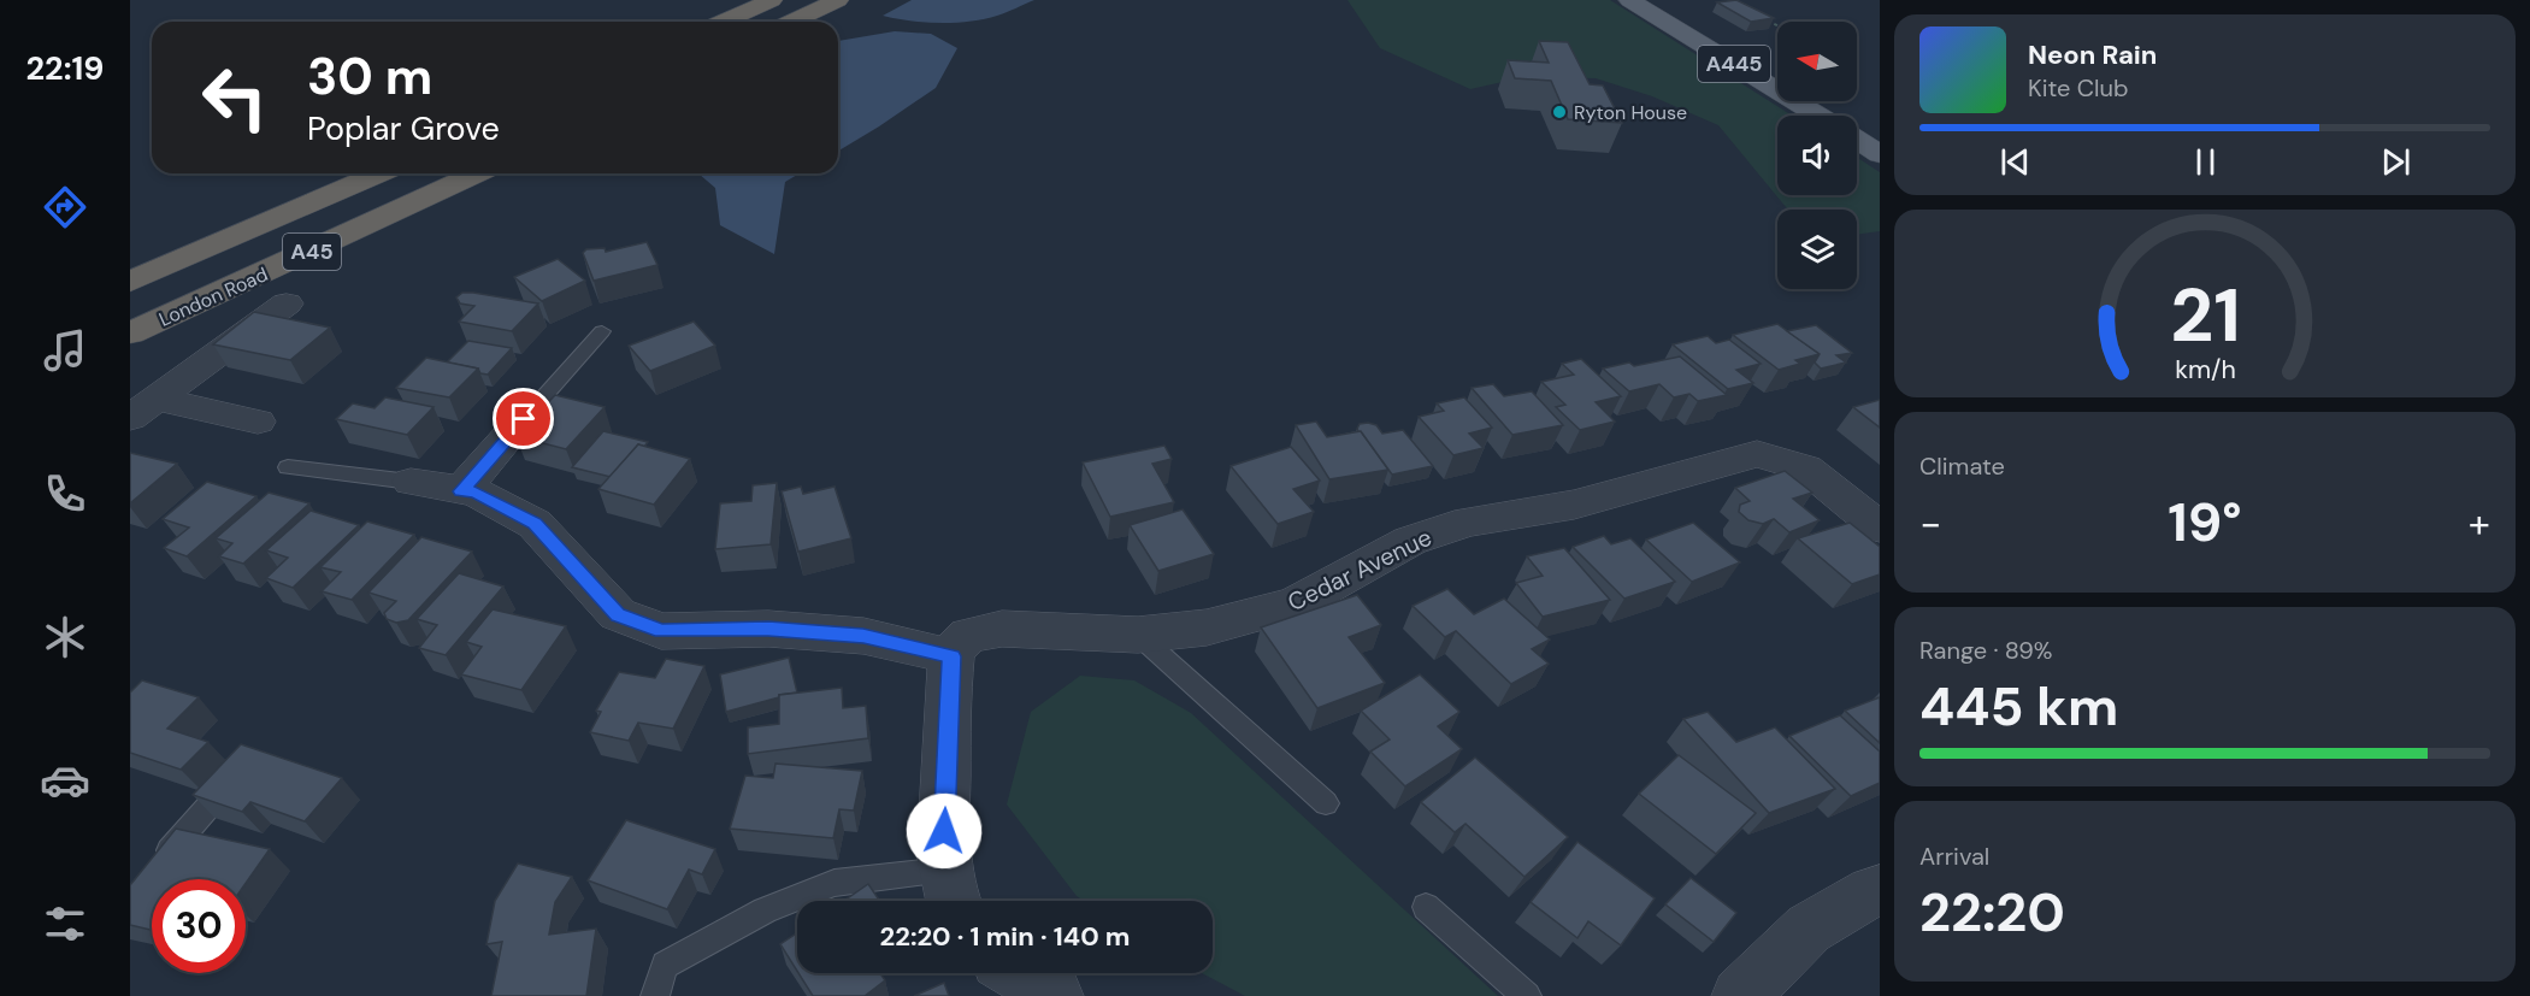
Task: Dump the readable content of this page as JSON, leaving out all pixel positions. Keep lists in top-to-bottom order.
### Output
{
  "streets": {
    "highway": ["A45", "London Road"],
    "main road": ["A445"],
    "street": ["Cedar Avenue"]
  },
  "places": ["Ryton House"],
  "north": "left",
  "page": {
    "tabs": "22:19",
    "turn": ["30 m", "Poplar Grove"],
    "song": ["Neon Rain", "Kite Club"],
    "tile": [
      "Climate",
      ["Range · 89%", "445 km"],
      ["Arrival", "22:20"]
    ],
    "heat": ["−", "19°", "+"],
    "limit": "30",
    "trip": "22:20 · 1 min · 140 m",
    "gauge": ["21", "km/h"]
  }
}
